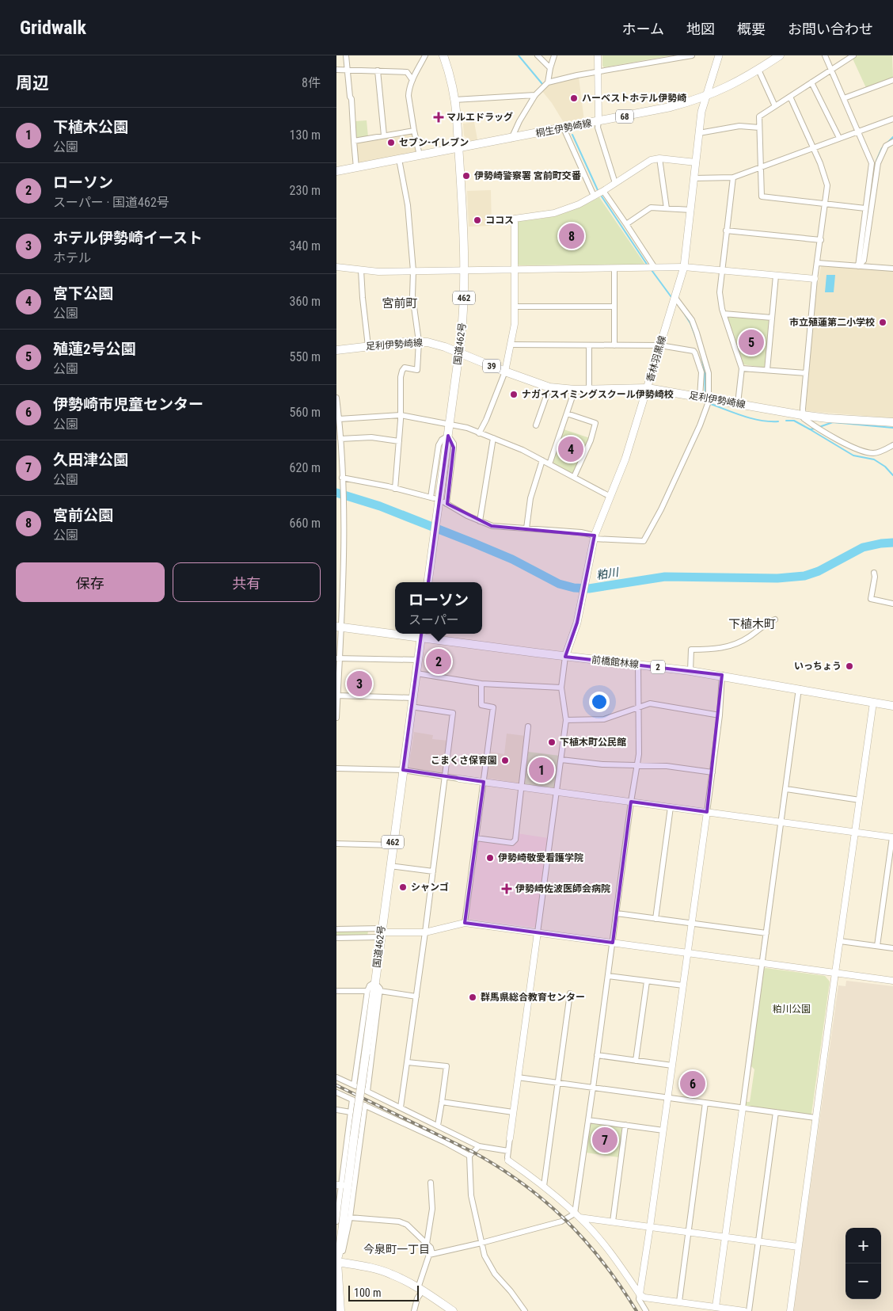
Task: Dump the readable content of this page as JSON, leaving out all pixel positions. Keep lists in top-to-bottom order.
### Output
{
  "streets": {
    "main road": [
      "68",
      "桐生伊勢崎線",
      "462",
      "国道462号",
      "足利伊勢崎線",
      "香林羽黒線",
      "39",
      "前橋館林線",
      "2"
    ]
  },
  "crossings": [
    ["桐生伊勢崎線", "国道462号"],
    ["桐生伊勢崎線", "香林羽黒線"],
    ["国道462号", "足利伊勢崎線"],
    ["国道462号", "前橋館林線"],
    ["足利伊勢崎線", "香林羽黒線"],
    ["香林羽黒線", "前橋館林線"]
  ],
  "districts": ["宮前町", "下植木町", "今泉町一丁目"],
  "water": ["粕川"],
  "parks": ["粕川公園"],
  "places": {
    "other": [
      "ハーベストホテル伊勢崎",
      "セブン-イレブン",
      "伊勢崎警察署 宮前町交番",
      "ココス",
      "市立殖蓮第二小学校",
      "ナガイスイミングスクール伊勢崎校",
      "いっちょう",
      "下植木町公民館",
      "こまくさ保育園",
      "伊勢崎敬愛看護学院",
      "シャンゴ",
      "群馬県総合教育センター"
    ],
    "health": ["マルエドラッグ", "伊勢崎佐波医師会病院"]
  },
  "scale_bar": "100 m",
  "page": {
    "header": "Gridwalk",
    "nav": [
      "ホーム",
      "地図",
      "概要",
      "お問い合わせ"
    ],
    "heading": ["周辺", "8件"],
    "list": [
      {
        "mark": "1",
        "name": "下植木公園",
        "note": "公園",
        "value": "130 m"
      },
      {
        "mark": "2",
        "name": "ローソン",
        "note": "スーパー · 国道462号",
        "value": "230 m"
      },
      {
        "mark": "3",
        "name": "ホテル伊勢崎イースト",
        "note": "ホテル",
        "value": "340 m"
      },
      {
        "mark": "4",
        "name": "宮下公園",
        "note": "公園",
        "value": "360 m"
      },
      {
        "mark": "5",
        "name": "殖蓮2号公園",
        "note": "公園",
        "value": "550 m"
      },
      {
        "mark": "6",
        "name": "伊勢崎市児童センター",
        "note": "公園",
        "value": "560 m"
      },
      {
        "mark": "7",
        "name": "久田津公園",
        "note": "公園",
        "value": "620 m"
      },
      {
        "mark": "8",
        "name": "宮前公園",
        "note": "公園",
        "value": "660 m"
      }
    ],
    "pins": [
      "8",
      "5",
      "4",
      "2",
      "3",
      "1",
      "6",
      "7"
    ],
    "buttons": ["保存", "共有"],
    "popup": ["ローソン", "スーパー"],
    "map_buttons": ["+", "−"],
    "scale": "100 m"
  }
}
